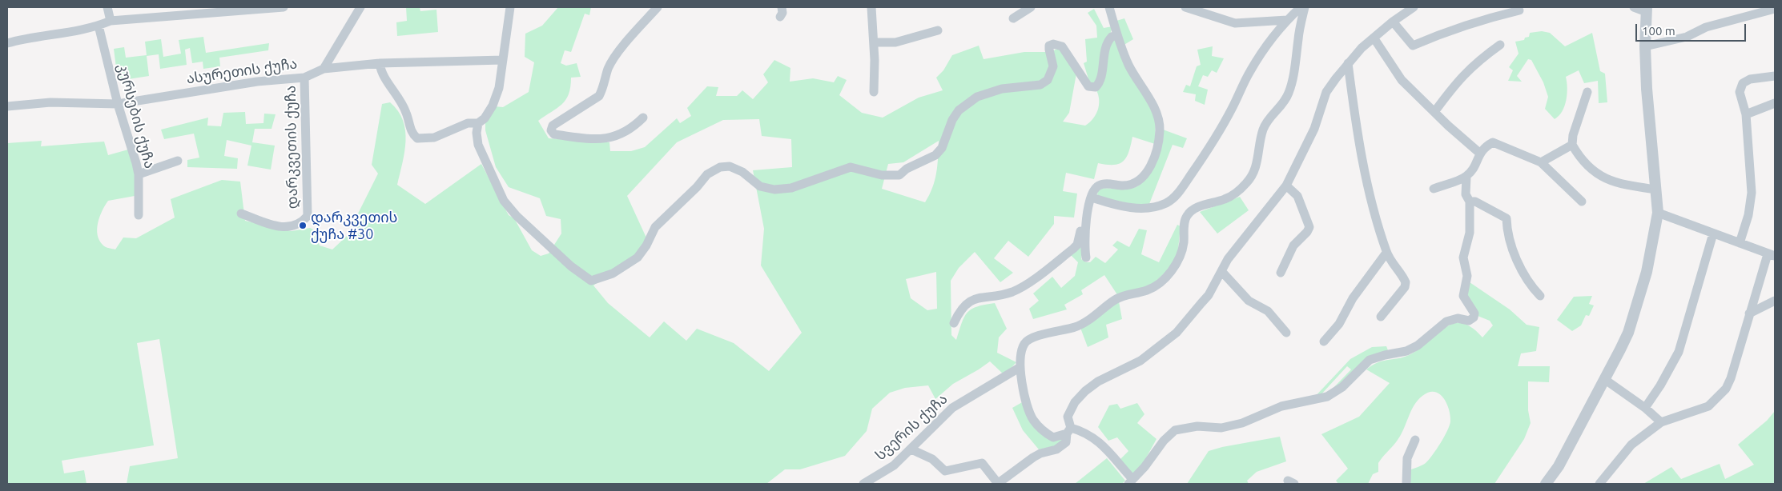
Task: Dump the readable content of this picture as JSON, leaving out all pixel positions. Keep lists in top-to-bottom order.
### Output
{
  "streets": {
    "street": [
      "ასურეთის ქუჩა",
      "კურსების ქუჩა",
      "დარკვეთის ქუჩა",
      "სვერის ქუჩა"
    ]
  },
  "crossings": [
    ["ასურეთის ქუჩა", "კურსების ქუჩა"],
    ["ასურეთის ქუჩა", "დარკვეთის ქუჩა"]
  ],
  "places": ["დარკვეთის ქუჩა #30"],
  "scale_bar": "100 m"
}
